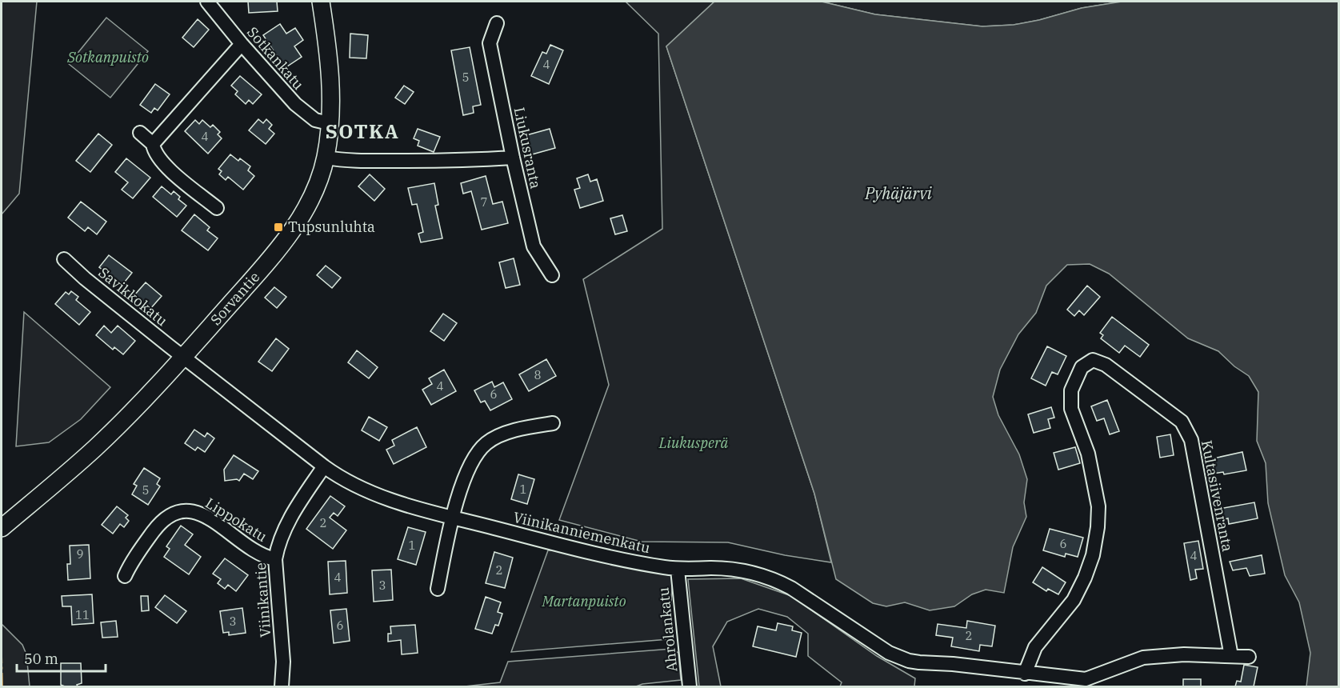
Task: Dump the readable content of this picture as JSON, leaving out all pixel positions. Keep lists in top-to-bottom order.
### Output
{
  "streets": {
    "main road": ["Sorvantie"],
    "street": [
      "Sotkankatu",
      "Liukusranta",
      "Savikkokatu",
      "Kultasiivenranta",
      "Lippokatu",
      "Viinikanniemenkatu",
      "Viinikantie",
      "Ahrolankatu"
    ]
  },
  "crossings": [
    ["Sotkankatu", "Sorvantie"],
    ["Savikkokatu", "Sorvantie"],
    ["Savikkokatu", "Viinikanniemenkatu"],
    ["Sorvantie", "Viinikanniemenkatu"],
    ["Kultasiivenranta", "Viinikanniemenkatu"],
    ["Lippokatu", "Viinikantie"],
    ["Viinikanniemenkatu", "Viinikantie"],
    ["Viinikanniemenkatu", "Ahrolankatu"]
  ],
  "districts": ["SOTKA"],
  "water": ["Pyhäjärvi"],
  "parks": ["Sotkanpuisto", "Liukusperä", "Martanpuisto"],
  "places": {
    "transit": ["Tupsunluhta"]
  },
  "house_numbers": [
    "4",
    "5",
    "4",
    "7",
    "8",
    "4",
    "6",
    "1",
    "5",
    "2",
    "6",
    "1",
    "9",
    "4",
    "2",
    "4",
    "3",
    "11",
    "3",
    "6",
    "2"
  ],
  "scale_bar": "50 m"
}
